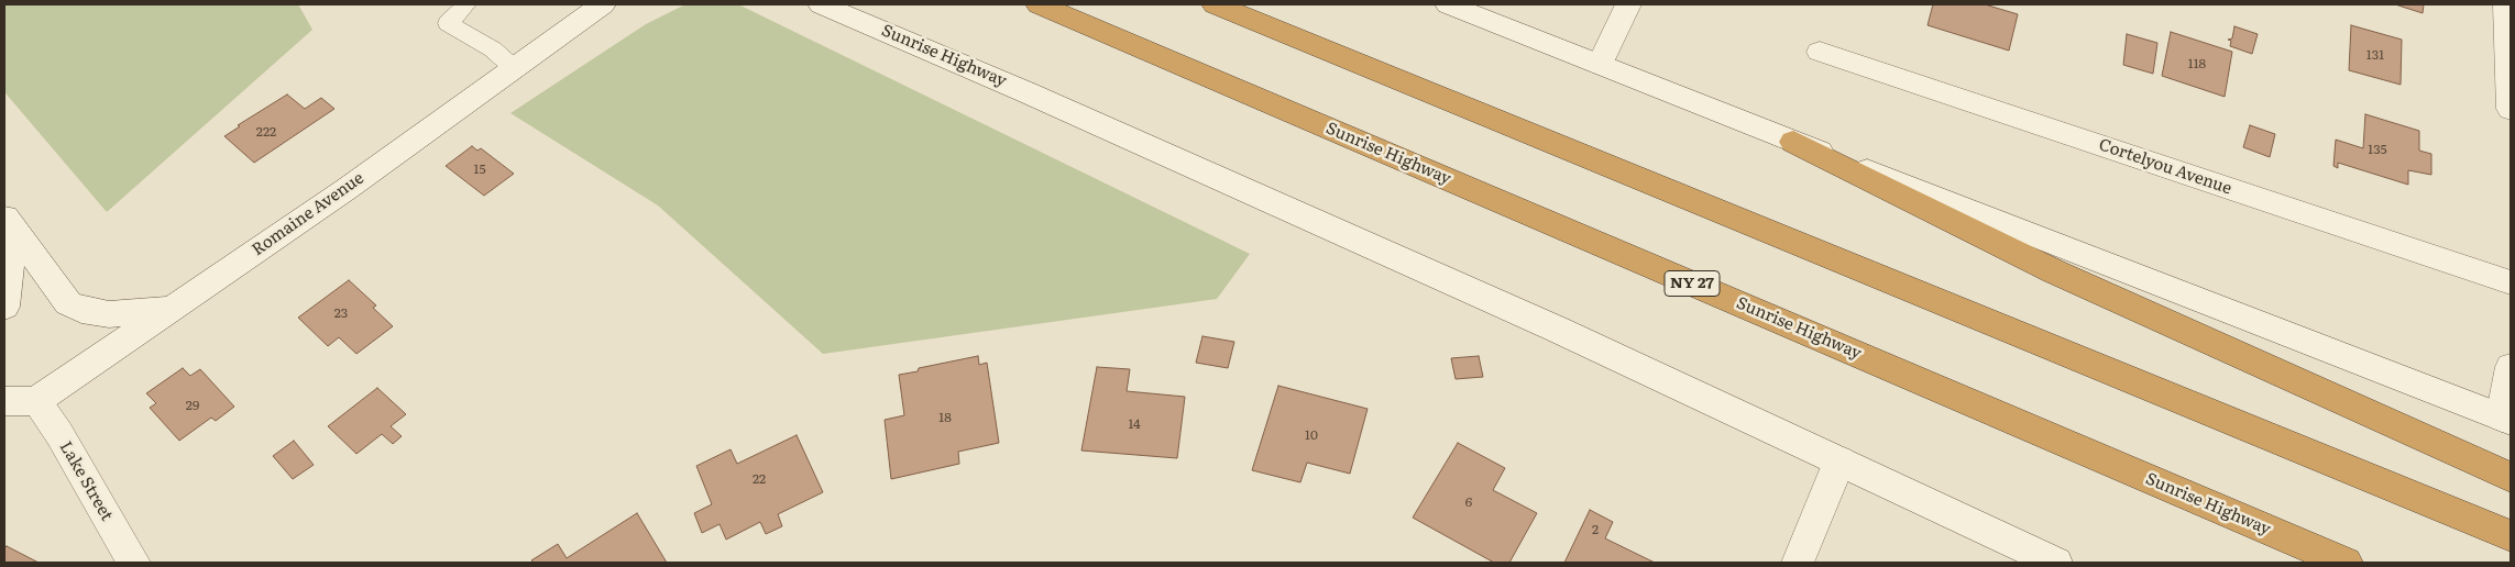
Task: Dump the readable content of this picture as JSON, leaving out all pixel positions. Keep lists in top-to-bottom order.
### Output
{
  "streets": {
    "highway": ["Sunrise Highway", "NY 27"],
    "street": ["Cortelyou Avenue", "Romaine Avenue", "Lake Street"]
  },
  "crossings": [
    ["Romaine Avenue", "Lake Street"]
  ],
  "house_numbers": [
    "131",
    "118",
    "222",
    "135",
    "15",
    "23",
    "29",
    "18",
    "14",
    "10",
    "22",
    "6",
    "2"
  ]
}
